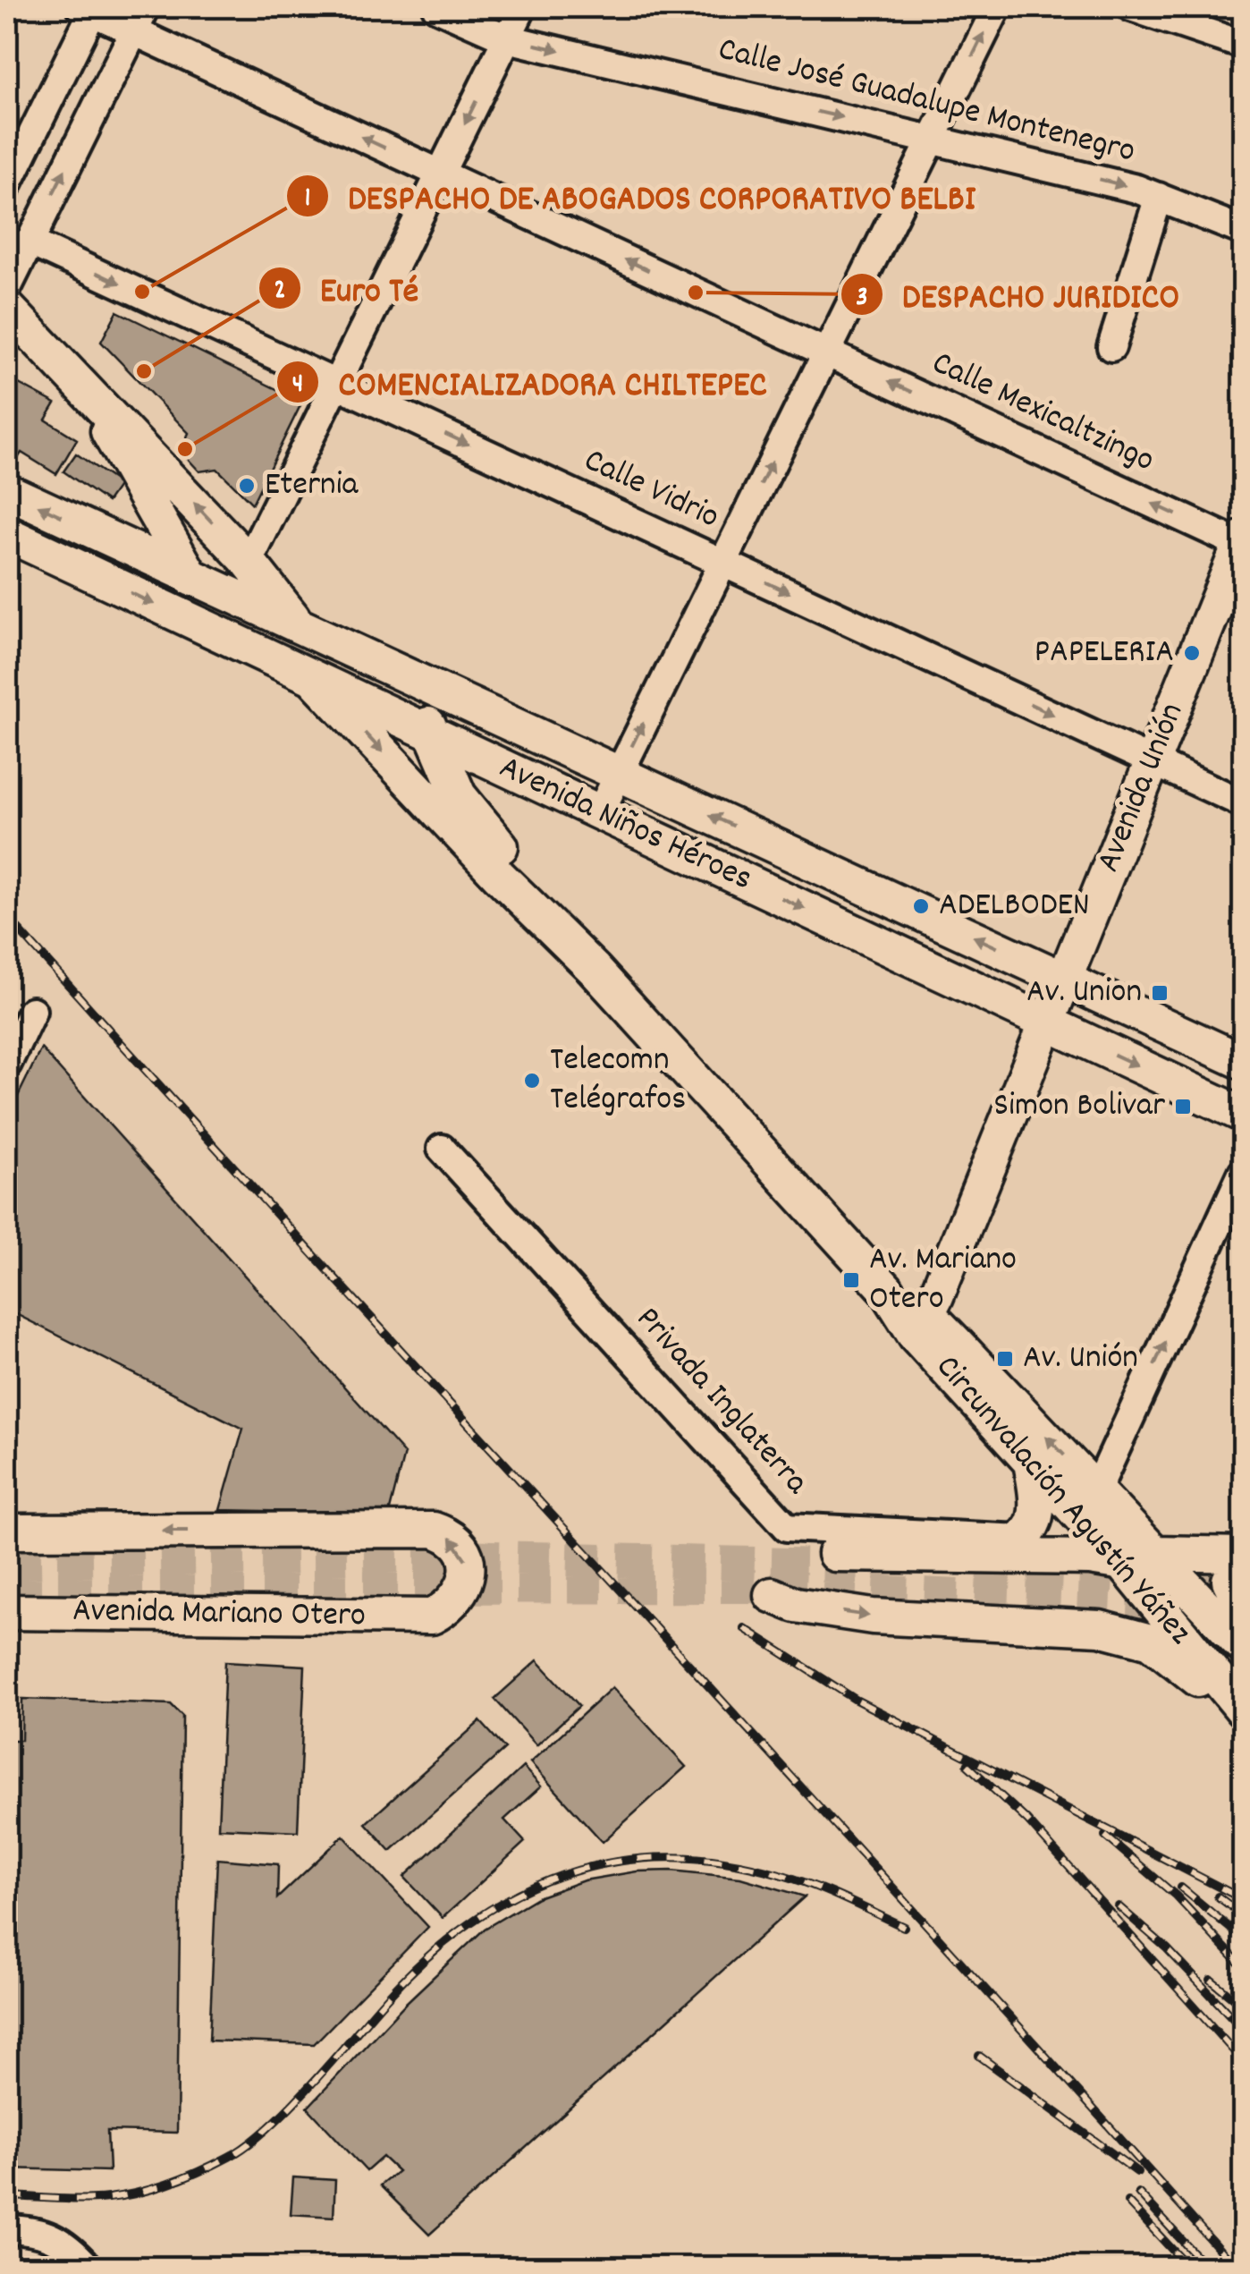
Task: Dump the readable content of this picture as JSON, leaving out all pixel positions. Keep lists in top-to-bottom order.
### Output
{
  "streets": {
    "main road": [
      "Avenida Unión",
      "Avenida Niños Héroes",
      "Circunvalación Agustín Yáñez",
      "Avenida Mariano Otero"
    ],
    "street": [
      "Calle José Guadalupe Montenegro",
      "Calle Mexicaltzingo",
      "Calle Vidrio",
      "Privada Inglaterra"
    ]
  },
  "crossings": [
    ["Calle Mexicaltzingo", "Avenida Unión"],
    ["Calle Vidrio", "Avenida Unión"],
    ["Avenida Unión", "Avenida Niños Héroes"],
    ["Avenida Unión", "Circunvalación Agustín Yáñez"],
    ["Avenida Niños Héroes", "Circunvalación Agustín Yáñez"]
  ],
  "one_way": ["Calle José Guadalupe Montenegro", "Calle Mexicaltzingo", "Calle Vidrio"],
  "places": {
    "other": [
      "DESPACHO DE ABOGADOS CORPORATIVO BELBI",
      "DESPACHO JURIDICO",
      "Euro Té",
      "COMENCIALIZADORA CHILTEPEC",
      "Eternia",
      "PAPELERIA",
      "ADELBODEN",
      "Telecomn Telégrafos"
    ],
    "transit": [
      "Av. Union",
      "Simon Bolivar",
      "Av. Mariano Otero",
      "Av. Unión"
    ]
  }
}
